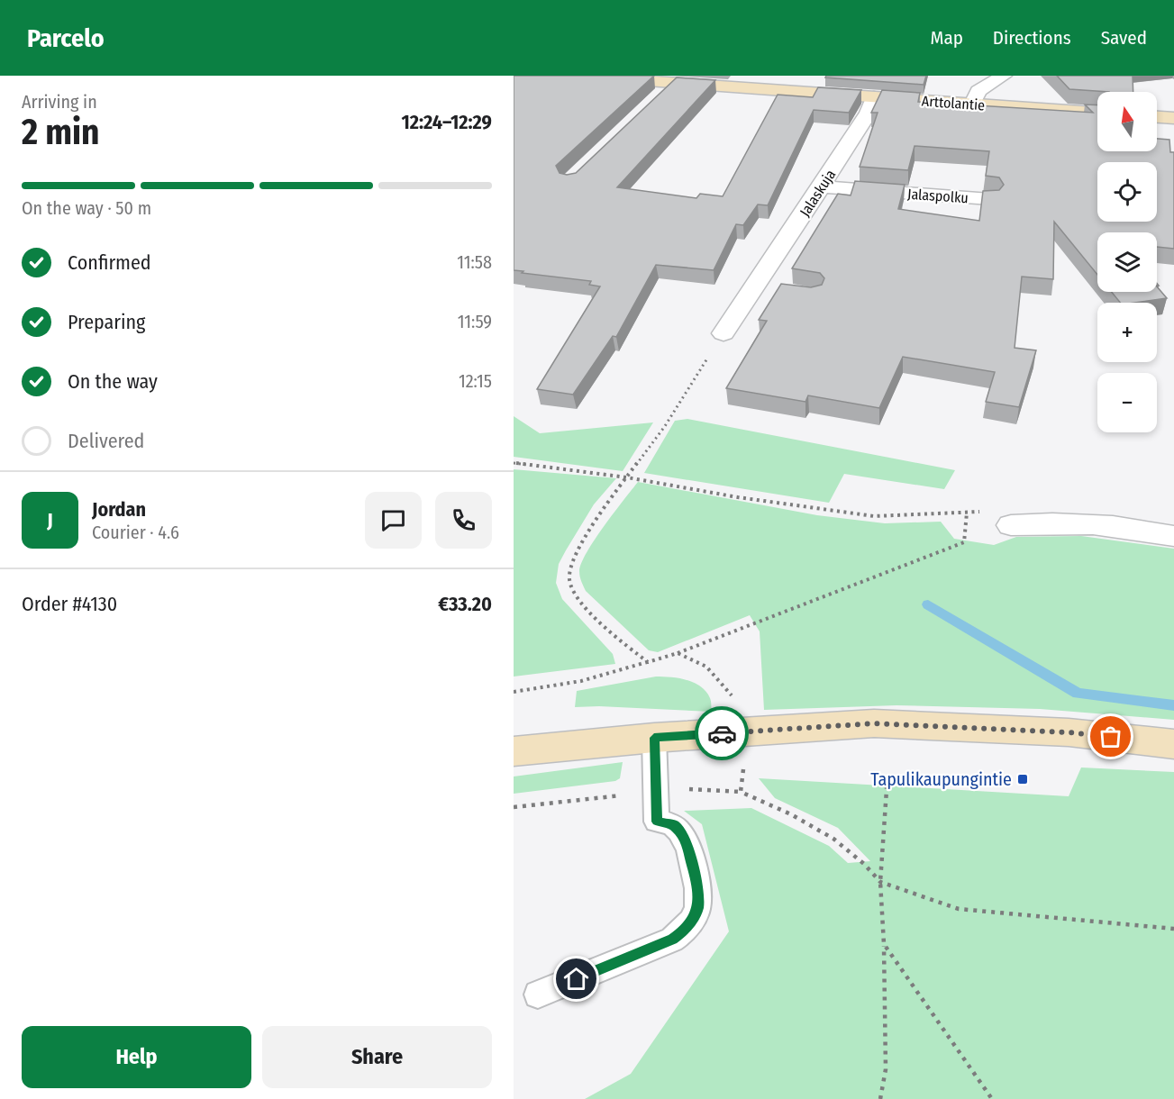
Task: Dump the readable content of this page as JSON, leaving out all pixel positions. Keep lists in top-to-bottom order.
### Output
{
  "streets": {
    "street": ["Arttolantie", "Jalaskuja", "Jalaspolku"]
  },
  "crossings": [
    ["Arttolantie", "Jalaskuja"],
    ["Jalaskuja", "Jalaspolku"]
  ],
  "places": {
    "transit": ["Tapulikaupungintie"]
  },
  "north": "top",
  "page": {
    "header": "Parcelo",
    "nav": ["Map", "Directions", "Saved"],
    "heading": ["2 min", "Arriving in", "12:24–12:29"],
    "panel": [
      "Jordan",
      "Courier · 4.6",
      "Order #4130",
      "€33.20"
    ],
    "map_buttons": ["+", "−"],
    "bar": "On the way · 50 m",
    "list": [
      ["Confirmed", "11:58"],
      ["Preparing", "11:59"],
      ["On the way", "12:15"],
      "Delivered"
    ],
    "round": "J",
    "buttons": ["Help", "Share"]
  }
}
